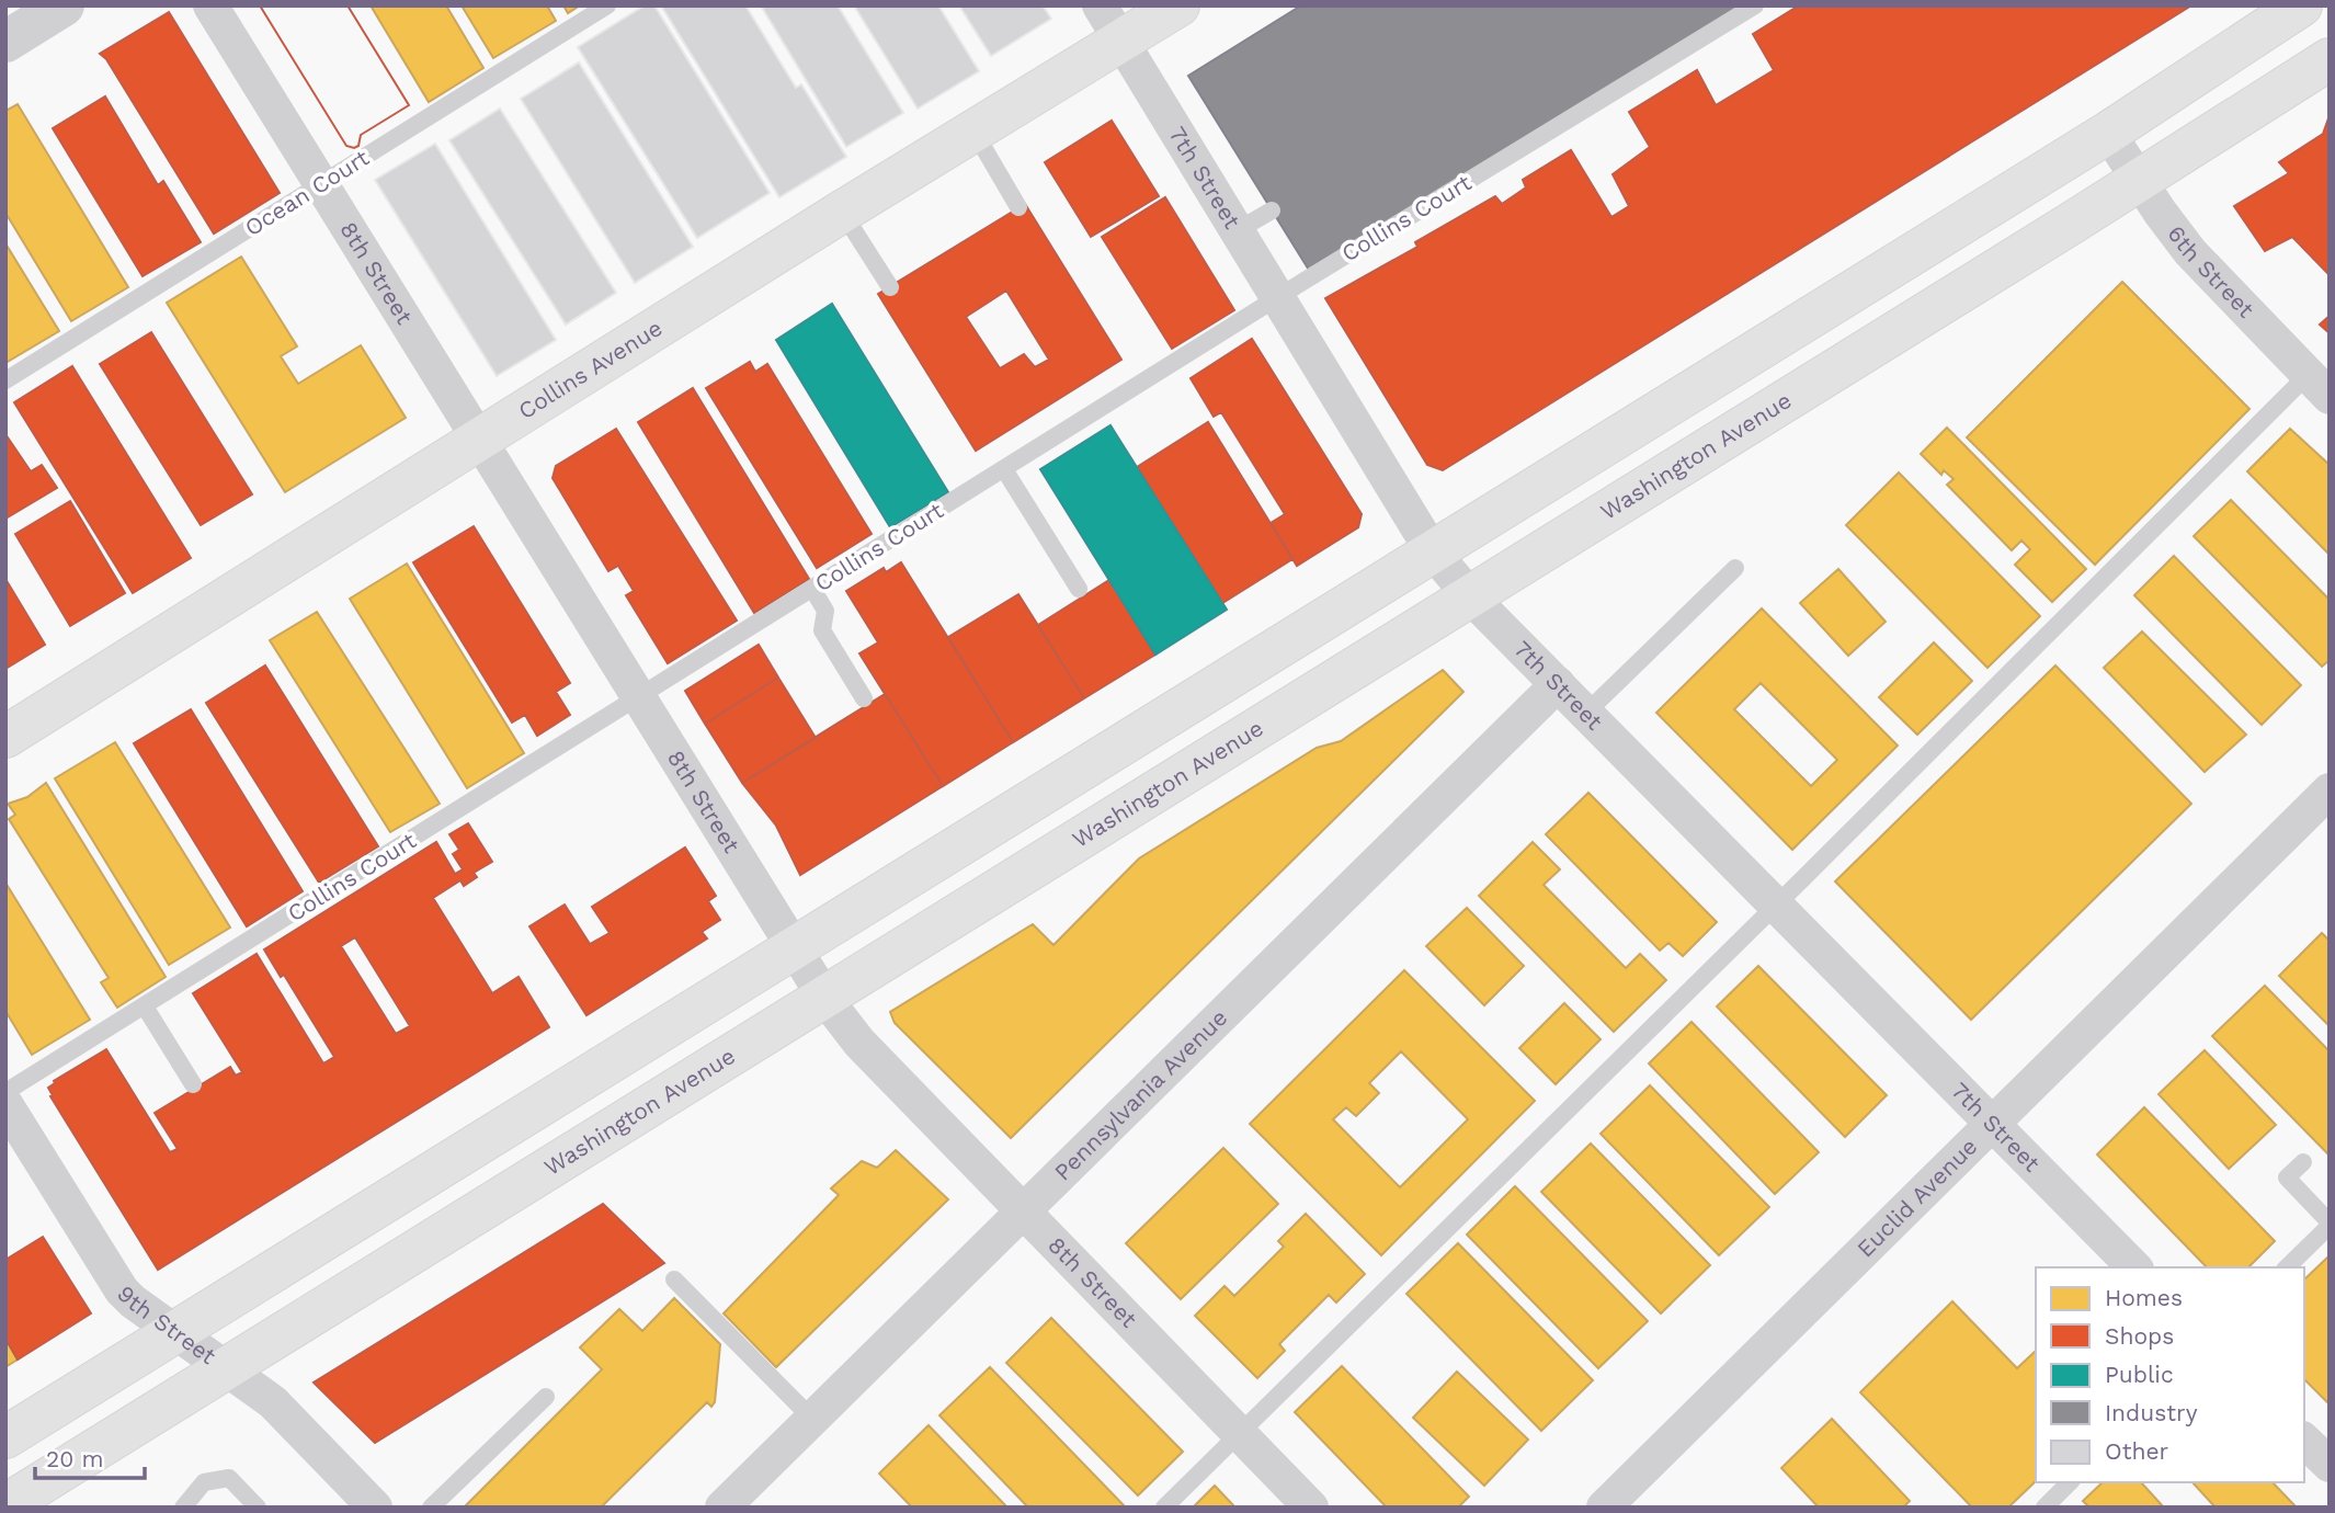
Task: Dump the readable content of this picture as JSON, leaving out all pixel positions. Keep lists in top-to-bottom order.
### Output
{
  "streets": {
    "main road": ["Collins Avenue", "Washington Avenue"],
    "street": [
      "7th Street",
      "6th Street",
      "8th Street",
      "Pennsylvania Avenue",
      "Euclid Avenue",
      "9th Street"
    ],
    "lane": ["Ocean Court", "Collins Court"]
  },
  "crossings": [
    ["7th Street", "Collins Court"],
    ["7th Street", "Collins Avenue"],
    ["7th Street", "Washington Avenue"],
    ["7th Street", "Pennsylvania Avenue"],
    ["7th Street", "Euclid Avenue"],
    ["Ocean Court", "8th Street"],
    ["Collins Court", "8th Street"],
    ["6th Street", "Washington Avenue"],
    ["8th Street", "Collins Avenue"],
    ["8th Street", "Washington Avenue"],
    ["8th Street", "Pennsylvania Avenue"],
    ["Washington Avenue", "9th Street"]
  ],
  "legend": [
    "Homes",
    "Shops",
    "Public",
    "Industry",
    "Other"
  ],
  "scale_bar": "20 m"
}
